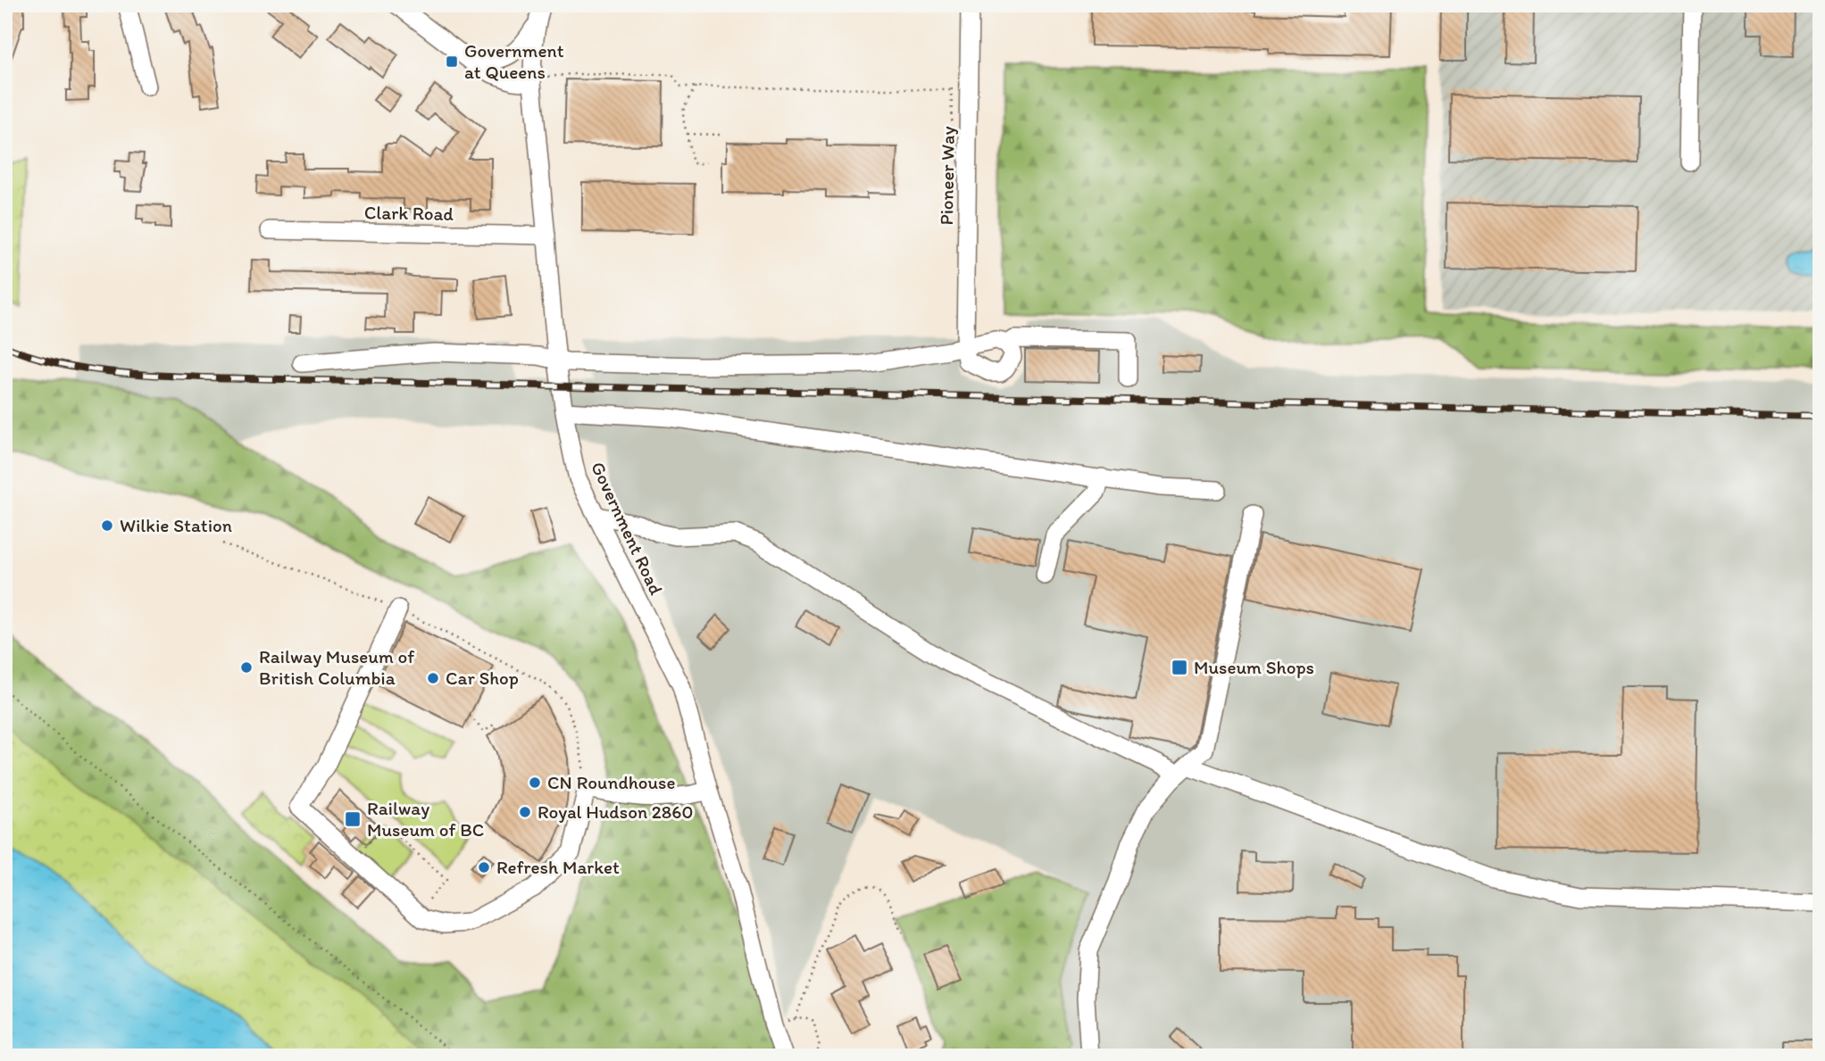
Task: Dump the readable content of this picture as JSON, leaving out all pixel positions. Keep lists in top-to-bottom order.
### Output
{
  "streets": {
    "street": ["Pioneer Way", "Clark Road", "Government Road"]
  },
  "crossings": [
    ["Clark Road", "Government Road"]
  ],
  "places": {
    "transit": ["Government at Queens", "Museum Shops", "Railway Museum of BC"],
    "other": [
      "Wilkie Station",
      "Railway Museum of British Columbia",
      "Car Shop",
      "CN Roundhouse",
      "Royal Hudson 2860",
      "Refresh Market"
    ]
  }
}
